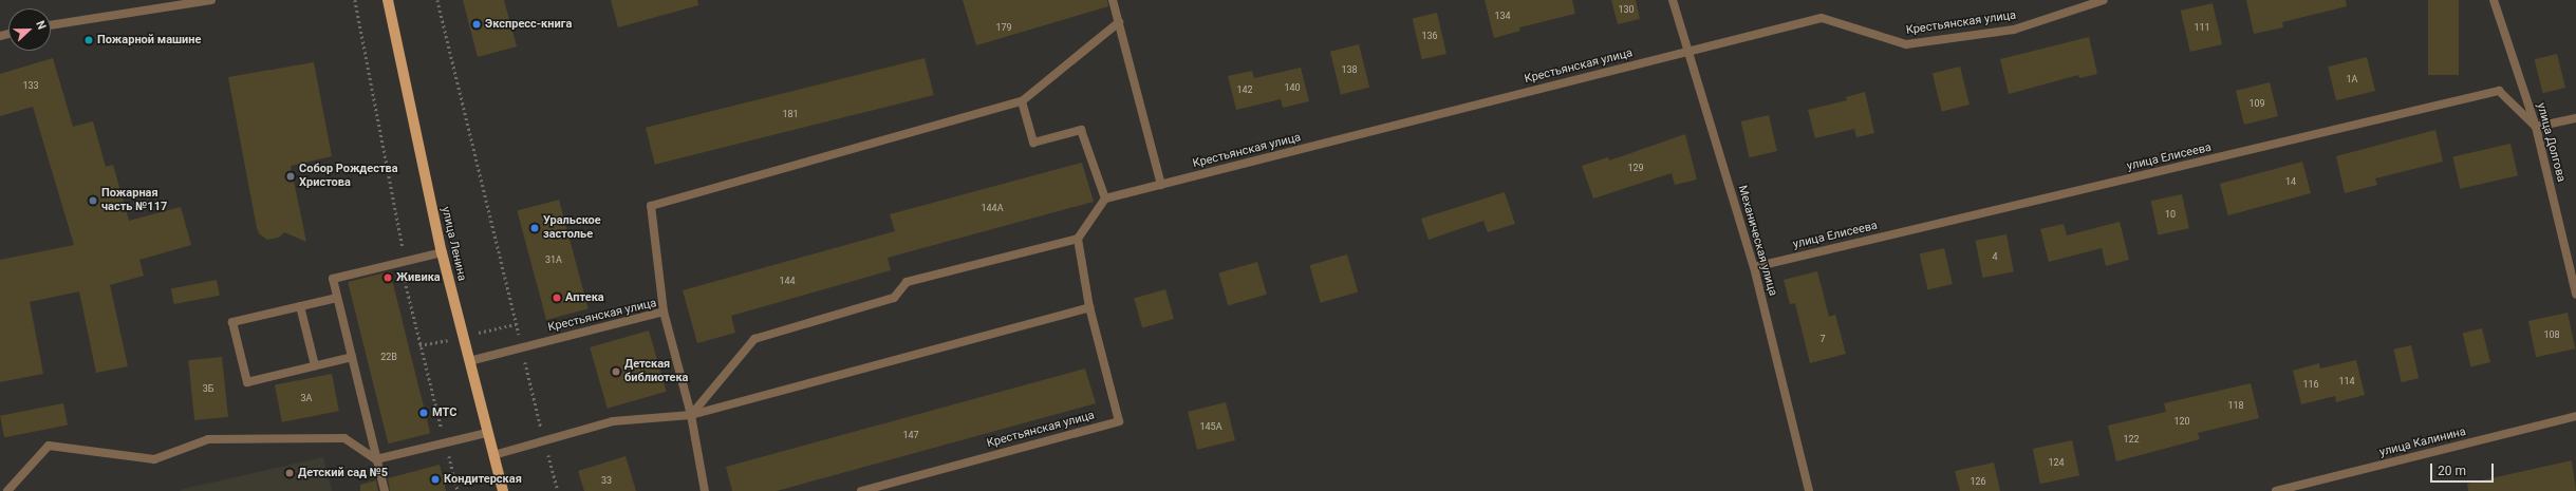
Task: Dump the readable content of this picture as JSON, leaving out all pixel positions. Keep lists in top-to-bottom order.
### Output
{
  "streets": {
    "main road": ["улица Ленина"],
    "street": [
      "Крестьянская улица",
      "улица Долгова",
      "улица Елисеева",
      "Механическая улица",
      "улица Калинина"
    ]
  },
  "crossings": [
    ["Крестьянская улица", "Механическая улица"],
    ["Крестьянская улица", "улица Ленина"],
    ["улица Долгова", "улица Елисеева"],
    ["улица Елисеева", "Механическая улица"]
  ],
  "places": [
    "Экспресс-книга",
    "Пожарной машине",
    "Собор Рождества Христова",
    "Пожарная часть №117",
    "Уральское застолье",
    "Живика",
    "Аптека",
    "Детская библиотека",
    "МТС",
    "Детский сад №5",
    "Кондитерская"
  ],
  "house_numbers": [
    "130",
    "134",
    "179",
    "111",
    "136",
    "138",
    "1А",
    "133",
    "140",
    "142",
    "109",
    "181",
    "129",
    "14",
    "144А",
    "10",
    "4",
    "31А",
    "144",
    "108",
    "7",
    "22В",
    "114",
    "116",
    "3Б",
    "3А",
    "118",
    "120",
    "145А",
    "147",
    "122",
    "124",
    "33",
    "126"
  ],
  "scale_bar": "20 m",
  "north": "right"
}
